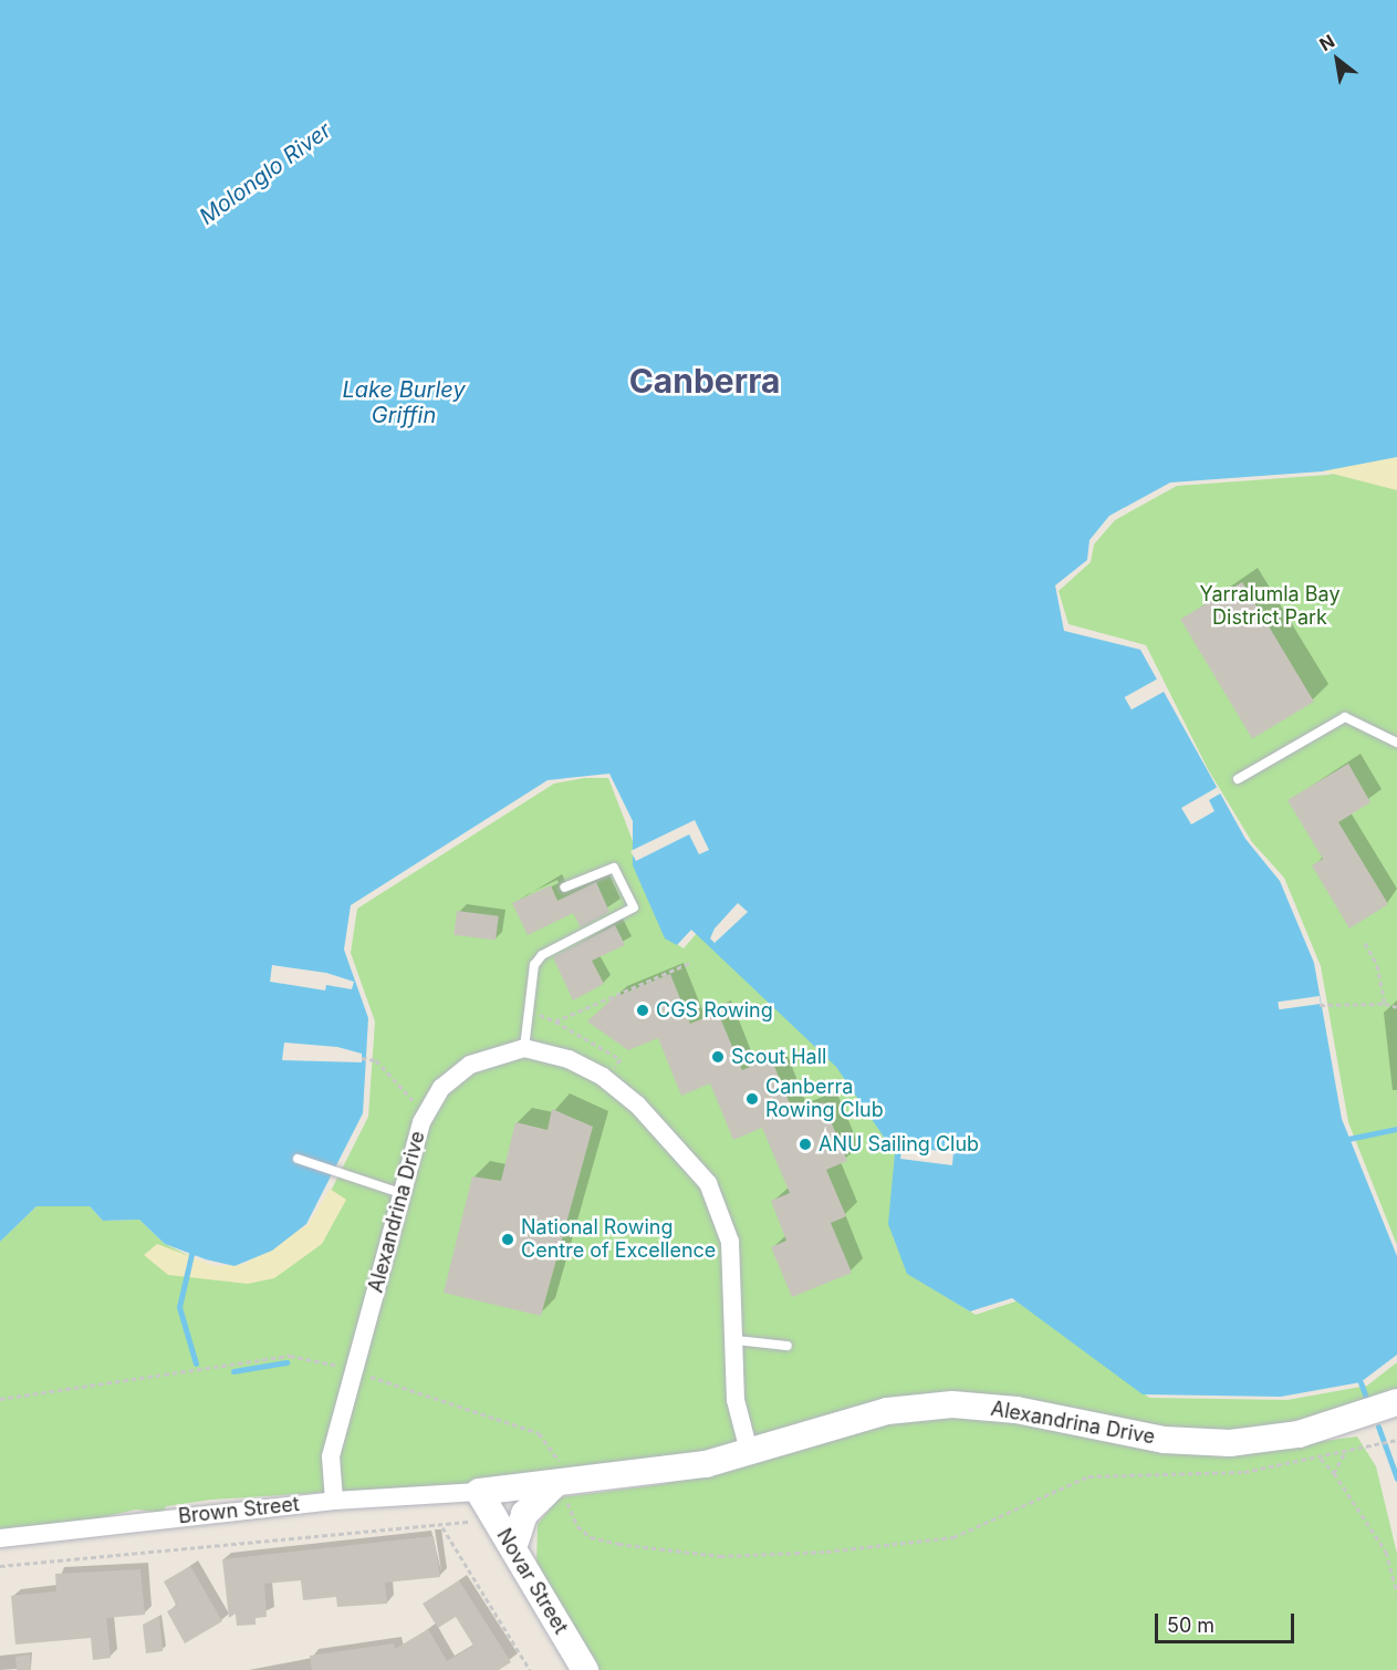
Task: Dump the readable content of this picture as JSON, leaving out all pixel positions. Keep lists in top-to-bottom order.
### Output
{
  "streets": {
    "main road": ["Alexandrina Drive", "Novar Street"],
    "street": ["Brown Street"]
  },
  "crossings": [
    ["Alexandrina Drive", "Brown Street"],
    ["Alexandrina Drive", "Novar Street"],
    ["Brown Street", "Novar Street"]
  ],
  "districts": ["Canberra"],
  "water": ["Molonglo River", "Lake Burley Griffin"],
  "parks": ["Yarralumla Bay District Park"],
  "places": [
    "CGS Rowing",
    "Scout Hall",
    "Canberra Rowing Club",
    "ANU Sailing Club",
    "National Rowing Centre of Excellence"
  ],
  "scale_bar": "50 m",
  "north": "top left"
}
